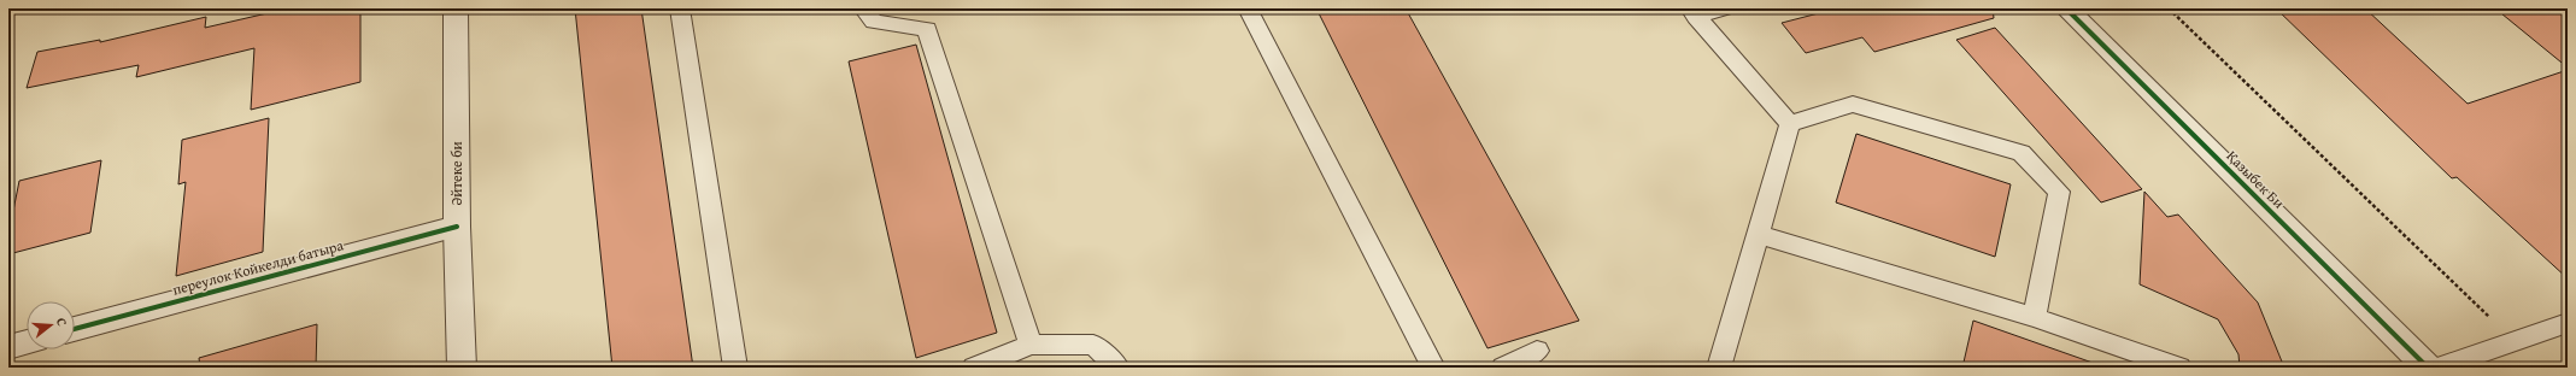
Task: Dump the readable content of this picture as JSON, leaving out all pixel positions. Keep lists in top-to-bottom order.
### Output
{
  "streets": {
    "street": ["Әйтеке би", "Қазыбек Би", "переулок Койкелди батыра"]
  },
  "crossings": [
    ["Әйтеке би", "переулок Койкелди батыра"]
  ],
  "north": "right"
}
